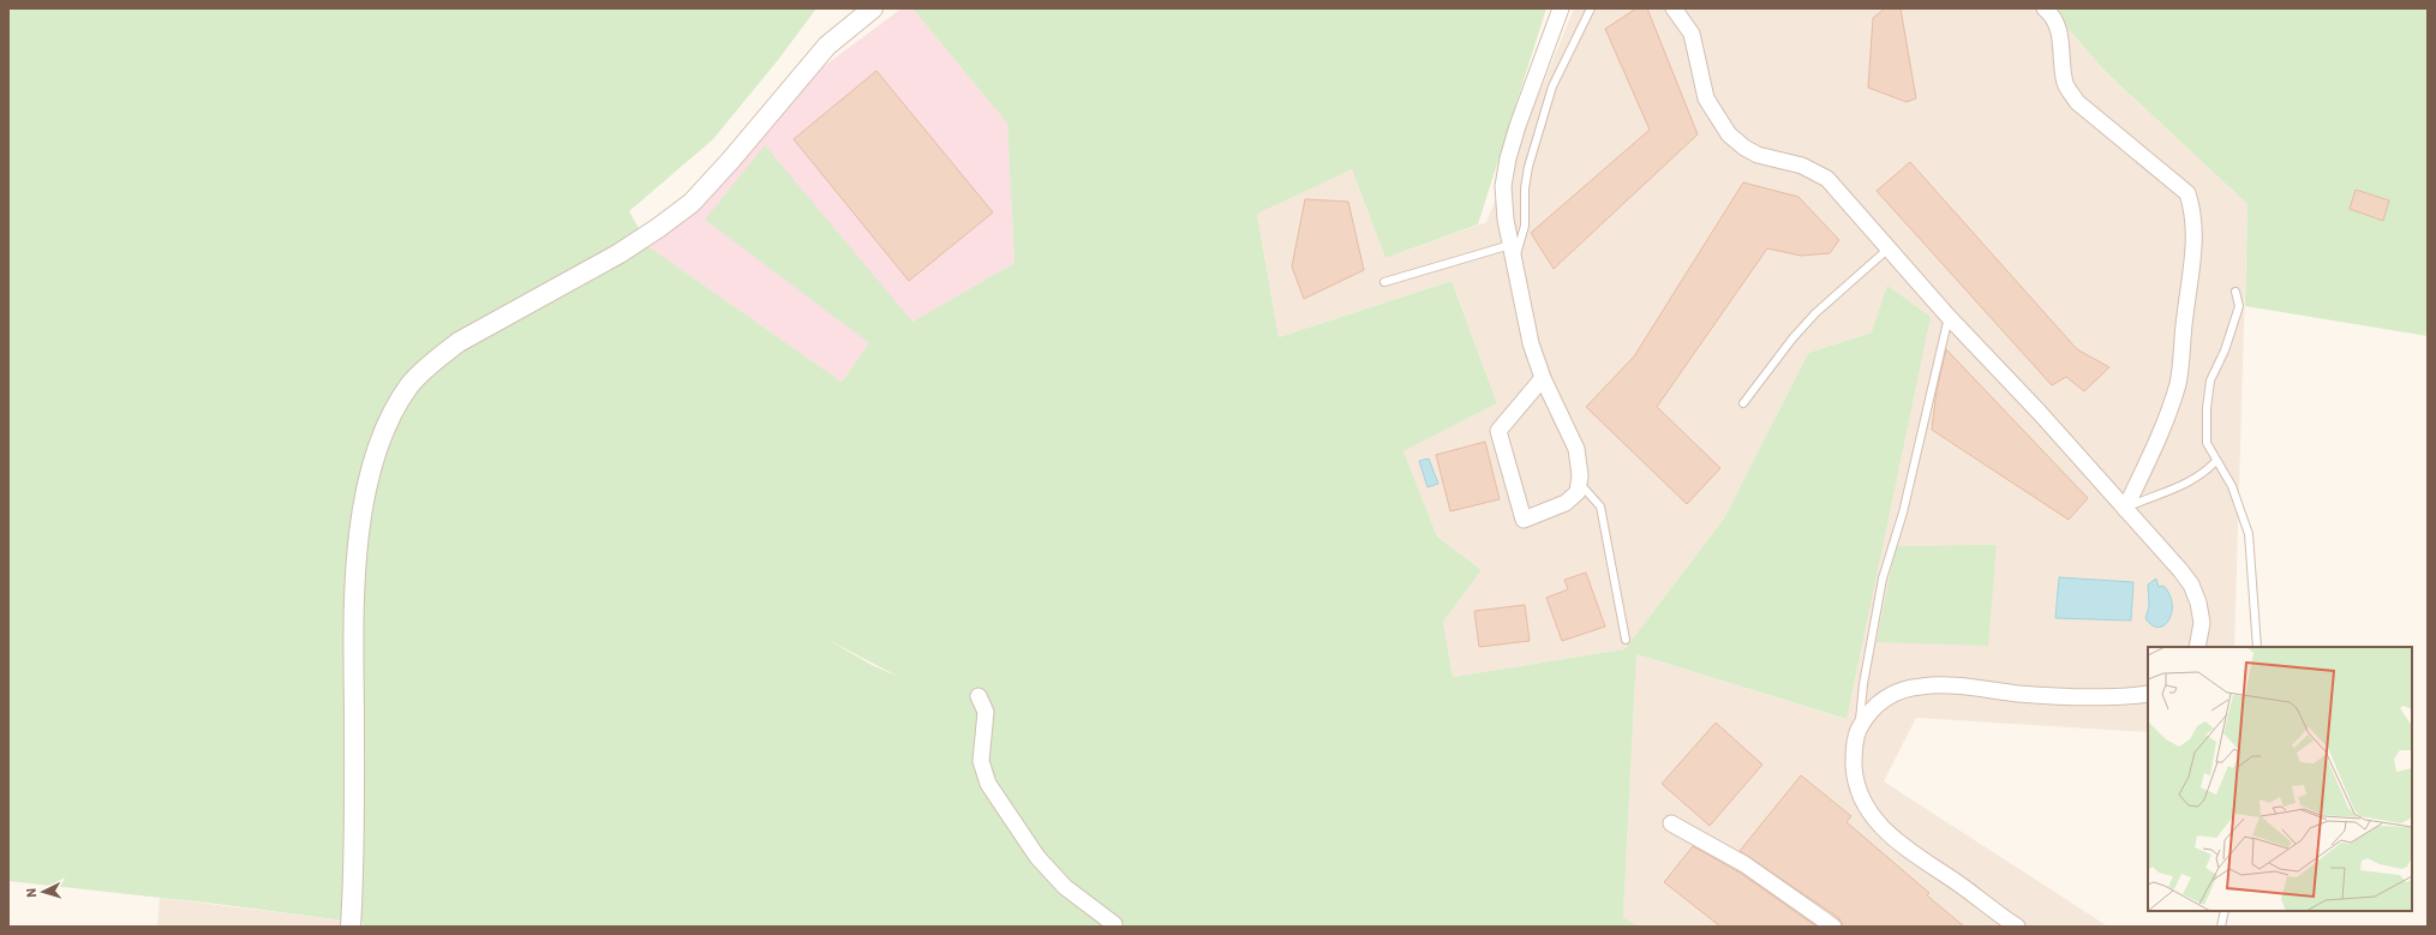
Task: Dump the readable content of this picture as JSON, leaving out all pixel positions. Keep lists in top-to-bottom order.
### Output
{
  "north": "left"
}
